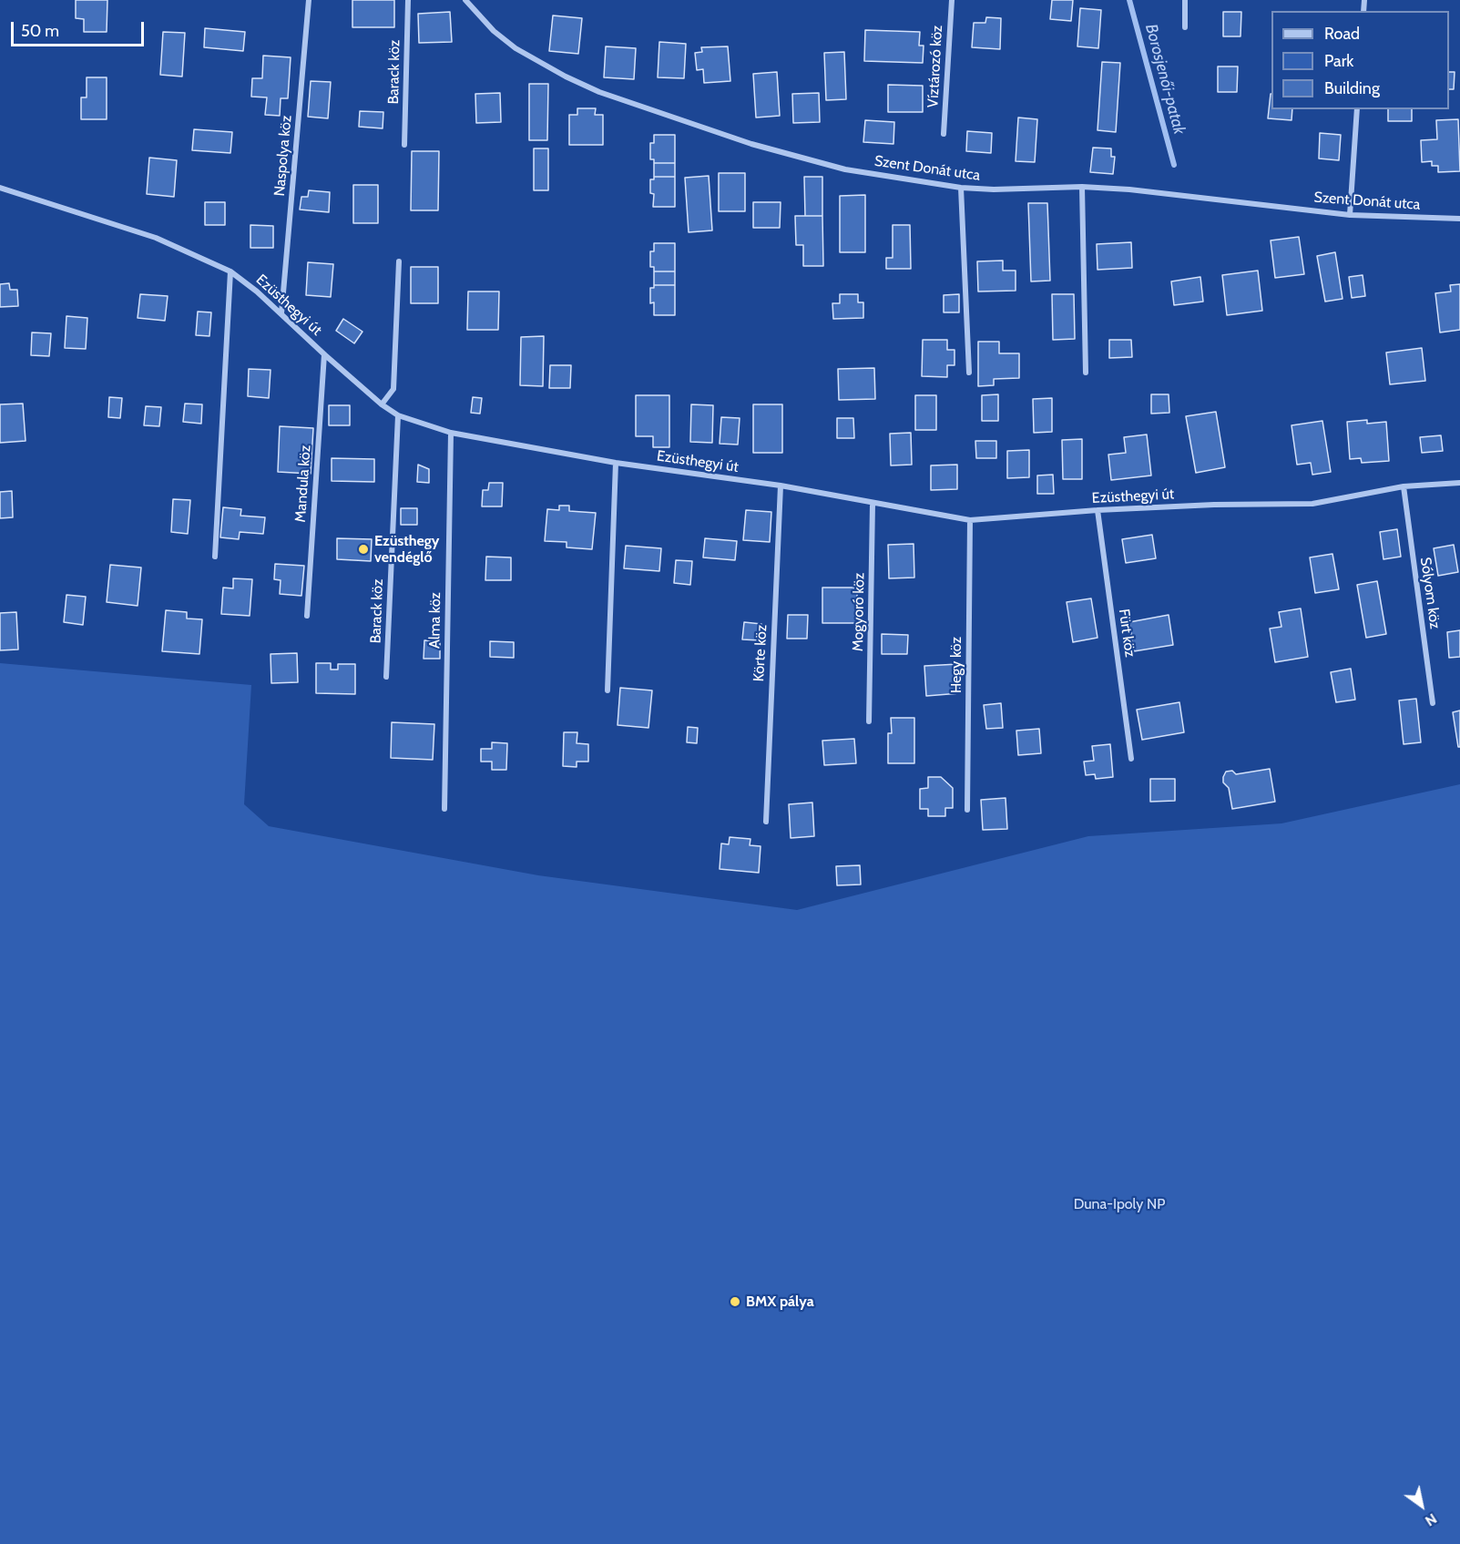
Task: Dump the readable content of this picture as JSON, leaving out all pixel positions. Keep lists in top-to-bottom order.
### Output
{
  "streets": {
    "street": [
      "Víztározó köz",
      "Barack köz",
      "Naspolya köz",
      "Szent Donát utca",
      "Ezüsthegyi út",
      "Mandula köz",
      "Sólyom köz",
      "Mogyoró köz",
      "Alma köz",
      "Fürt köz",
      "Körte köz",
      "Hegy köz"
    ]
  },
  "crossings": [
    ["Barack köz", "Ezüsthegyi út"],
    ["Naspolya köz", "Ezüsthegyi út"],
    ["Ezüsthegyi út", "Mandula köz"],
    ["Ezüsthegyi út", "Sólyom köz"],
    ["Ezüsthegyi út", "Mogyoró köz"],
    ["Ezüsthegyi út", "Alma köz"],
    ["Ezüsthegyi út", "Fürt köz"],
    ["Ezüsthegyi út", "Körte köz"],
    ["Ezüsthegyi út", "Hegy köz"]
  ],
  "water": ["Borosjenői-patak"],
  "parks": ["Duna-Ipoly NP"],
  "places": ["Ezüsthegy vendéglő", "BMX pálya"],
  "legend": ["Road", "Park", "Building"],
  "scale_bar": "50 m",
  "north": "bottom right"
}
